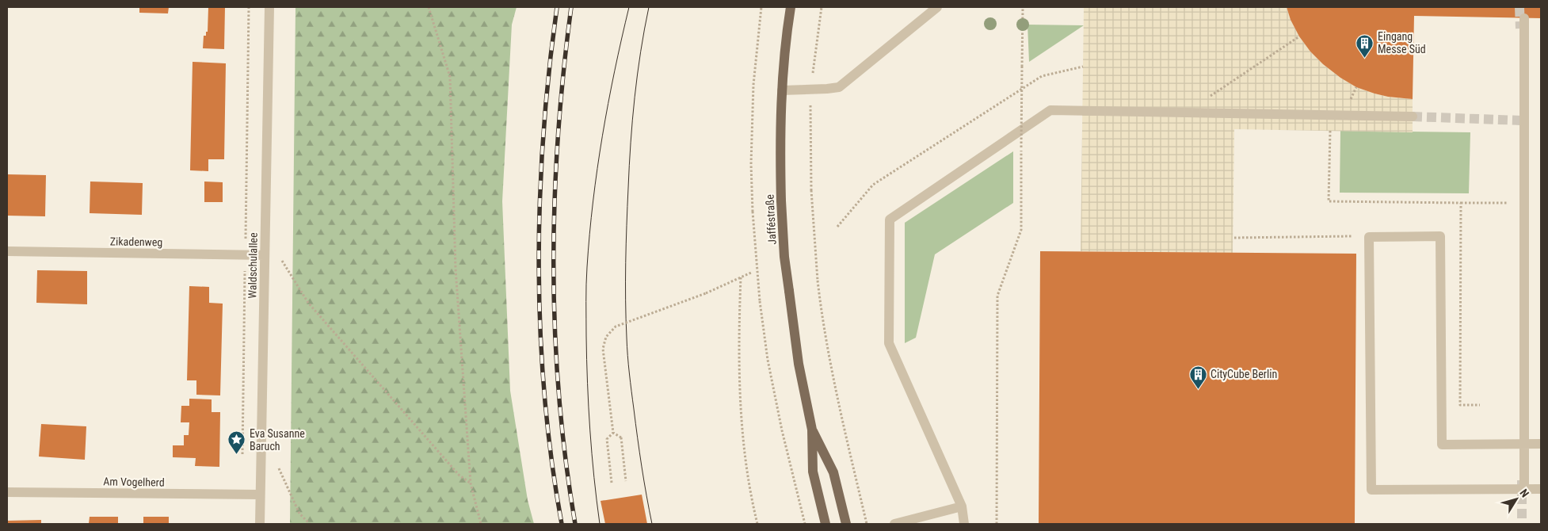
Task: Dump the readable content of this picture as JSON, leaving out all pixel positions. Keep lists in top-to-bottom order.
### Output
{
  "streets": {
    "main road": ["Jafféstraße"],
    "street": ["Zikadenweg", "Waldschulallee", "Am Vogelherd"]
  },
  "crossings": [
    ["Zikadenweg", "Waldschulallee"],
    ["Waldschulallee", "Am Vogelherd"]
  ],
  "places": {
    "building": ["Eingang Messe Süd", "CityCube Berlin"],
    "place": ["Eva Susanne Baruch"]
  },
  "north": "top right"
}
